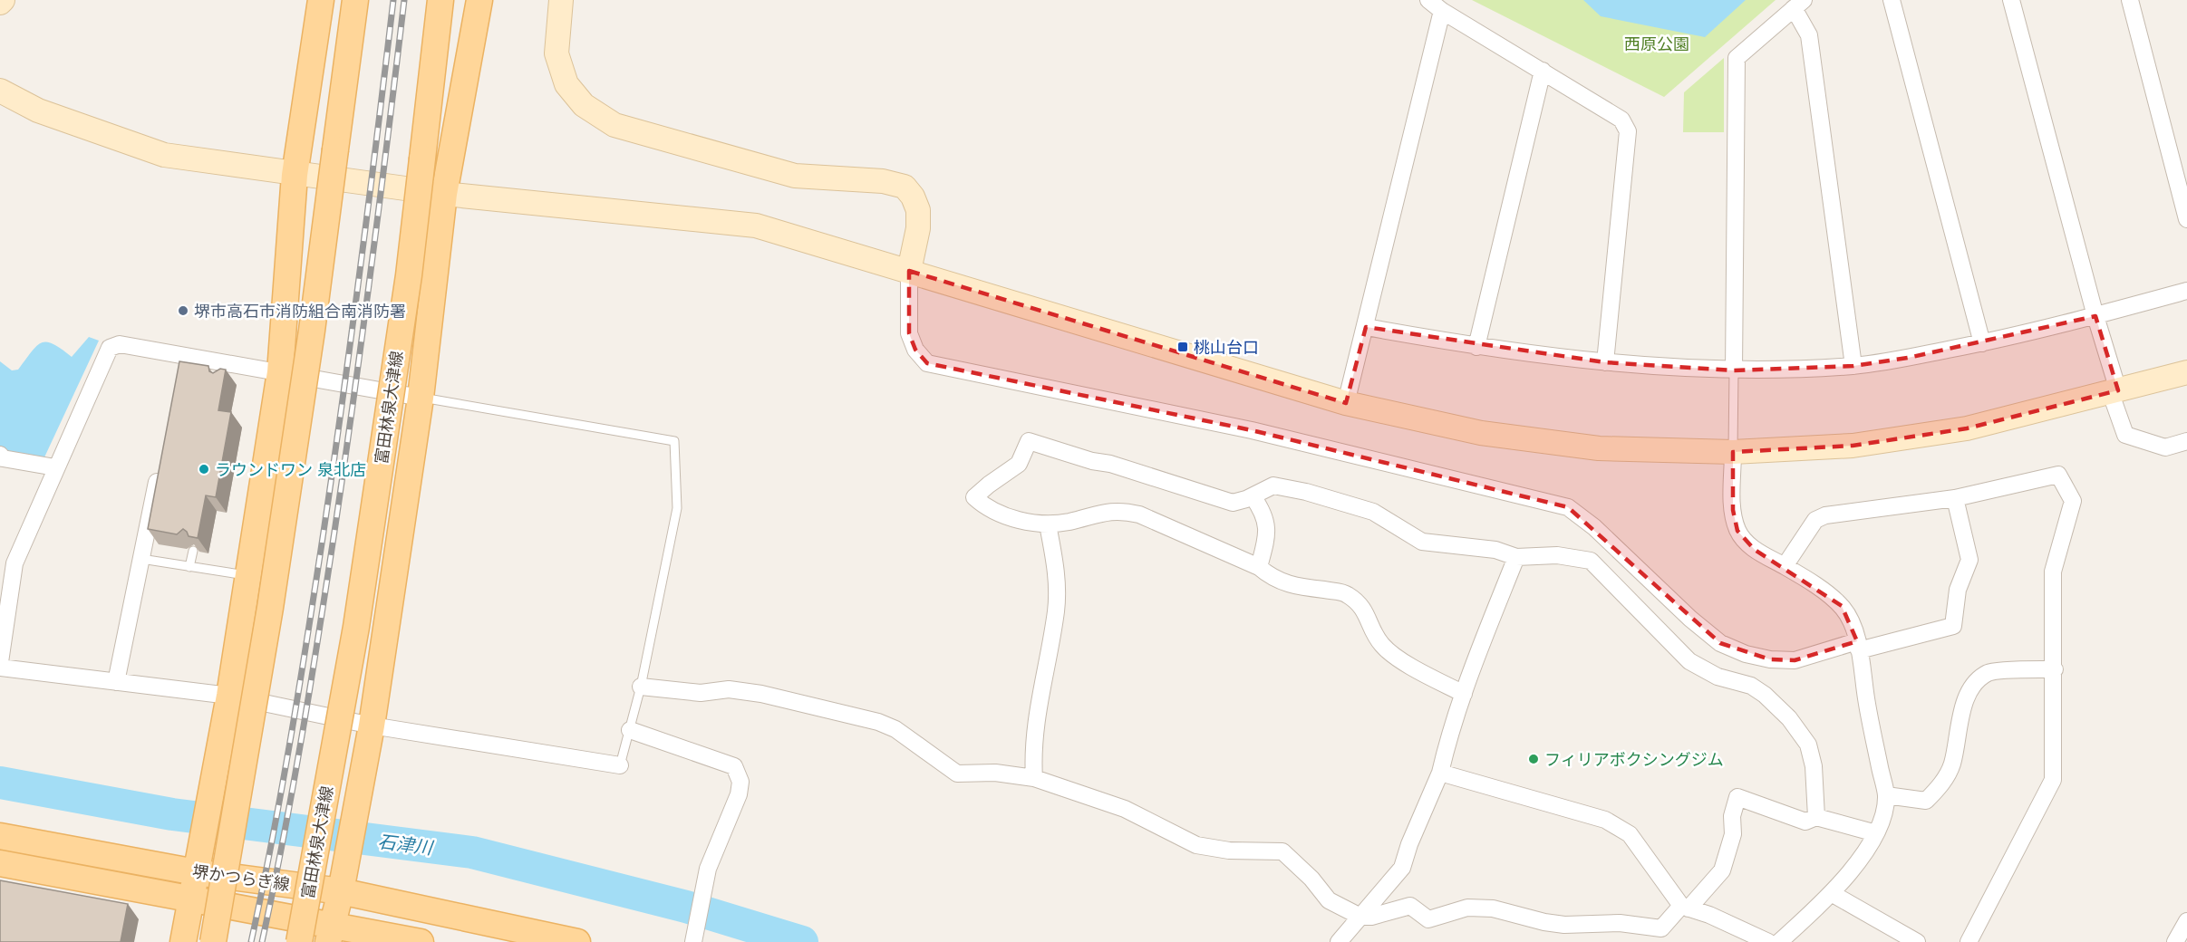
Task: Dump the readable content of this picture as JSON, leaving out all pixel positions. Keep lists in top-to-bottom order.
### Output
{
  "streets": {
    "main road": ["富田林泉大津線", "堺かつらぎ線"]
  },
  "water": ["石津川"],
  "parks": ["西原公園"],
  "places": {
    "other": ["堺市高石市消防組合南消防署", "ラウンドワン 泉北店", "フィリアボクシングジム"],
    "transit": ["桃山台口"]
  }
}
